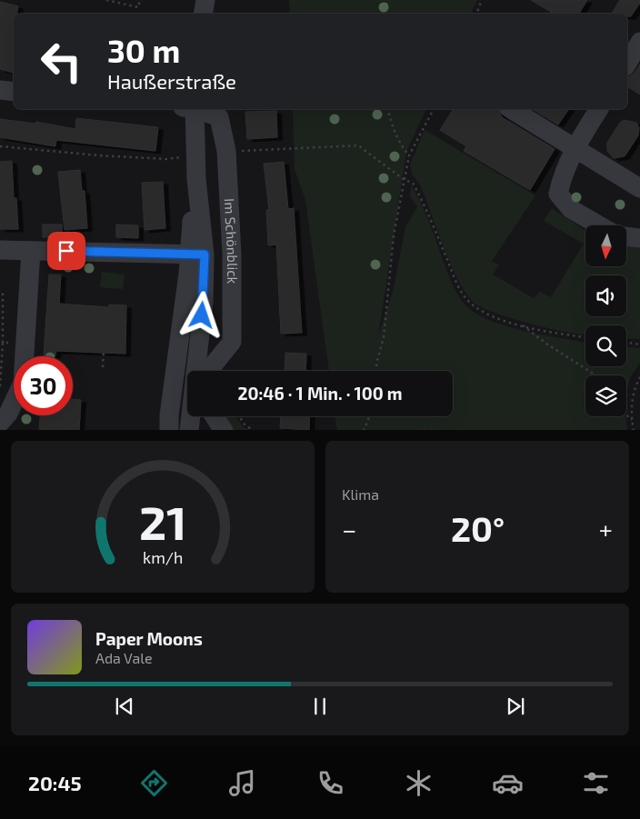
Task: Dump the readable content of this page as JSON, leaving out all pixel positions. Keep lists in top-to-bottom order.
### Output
{
  "streets": {
    "street": ["Im Schönblick"]
  },
  "north": "bottom",
  "page": {
    "turn": ["30 m", "Haußerstraße"],
    "limit": "30",
    "trip": "20:46 · 1 Min. · 100 m",
    "tile": "Klima",
    "heat": ["−", "20°", "+"],
    "song": ["Paper Moons", "Ada Vale"],
    "tabs": "20:45",
    "gauge": ["21", "km/h"]
  }
}
